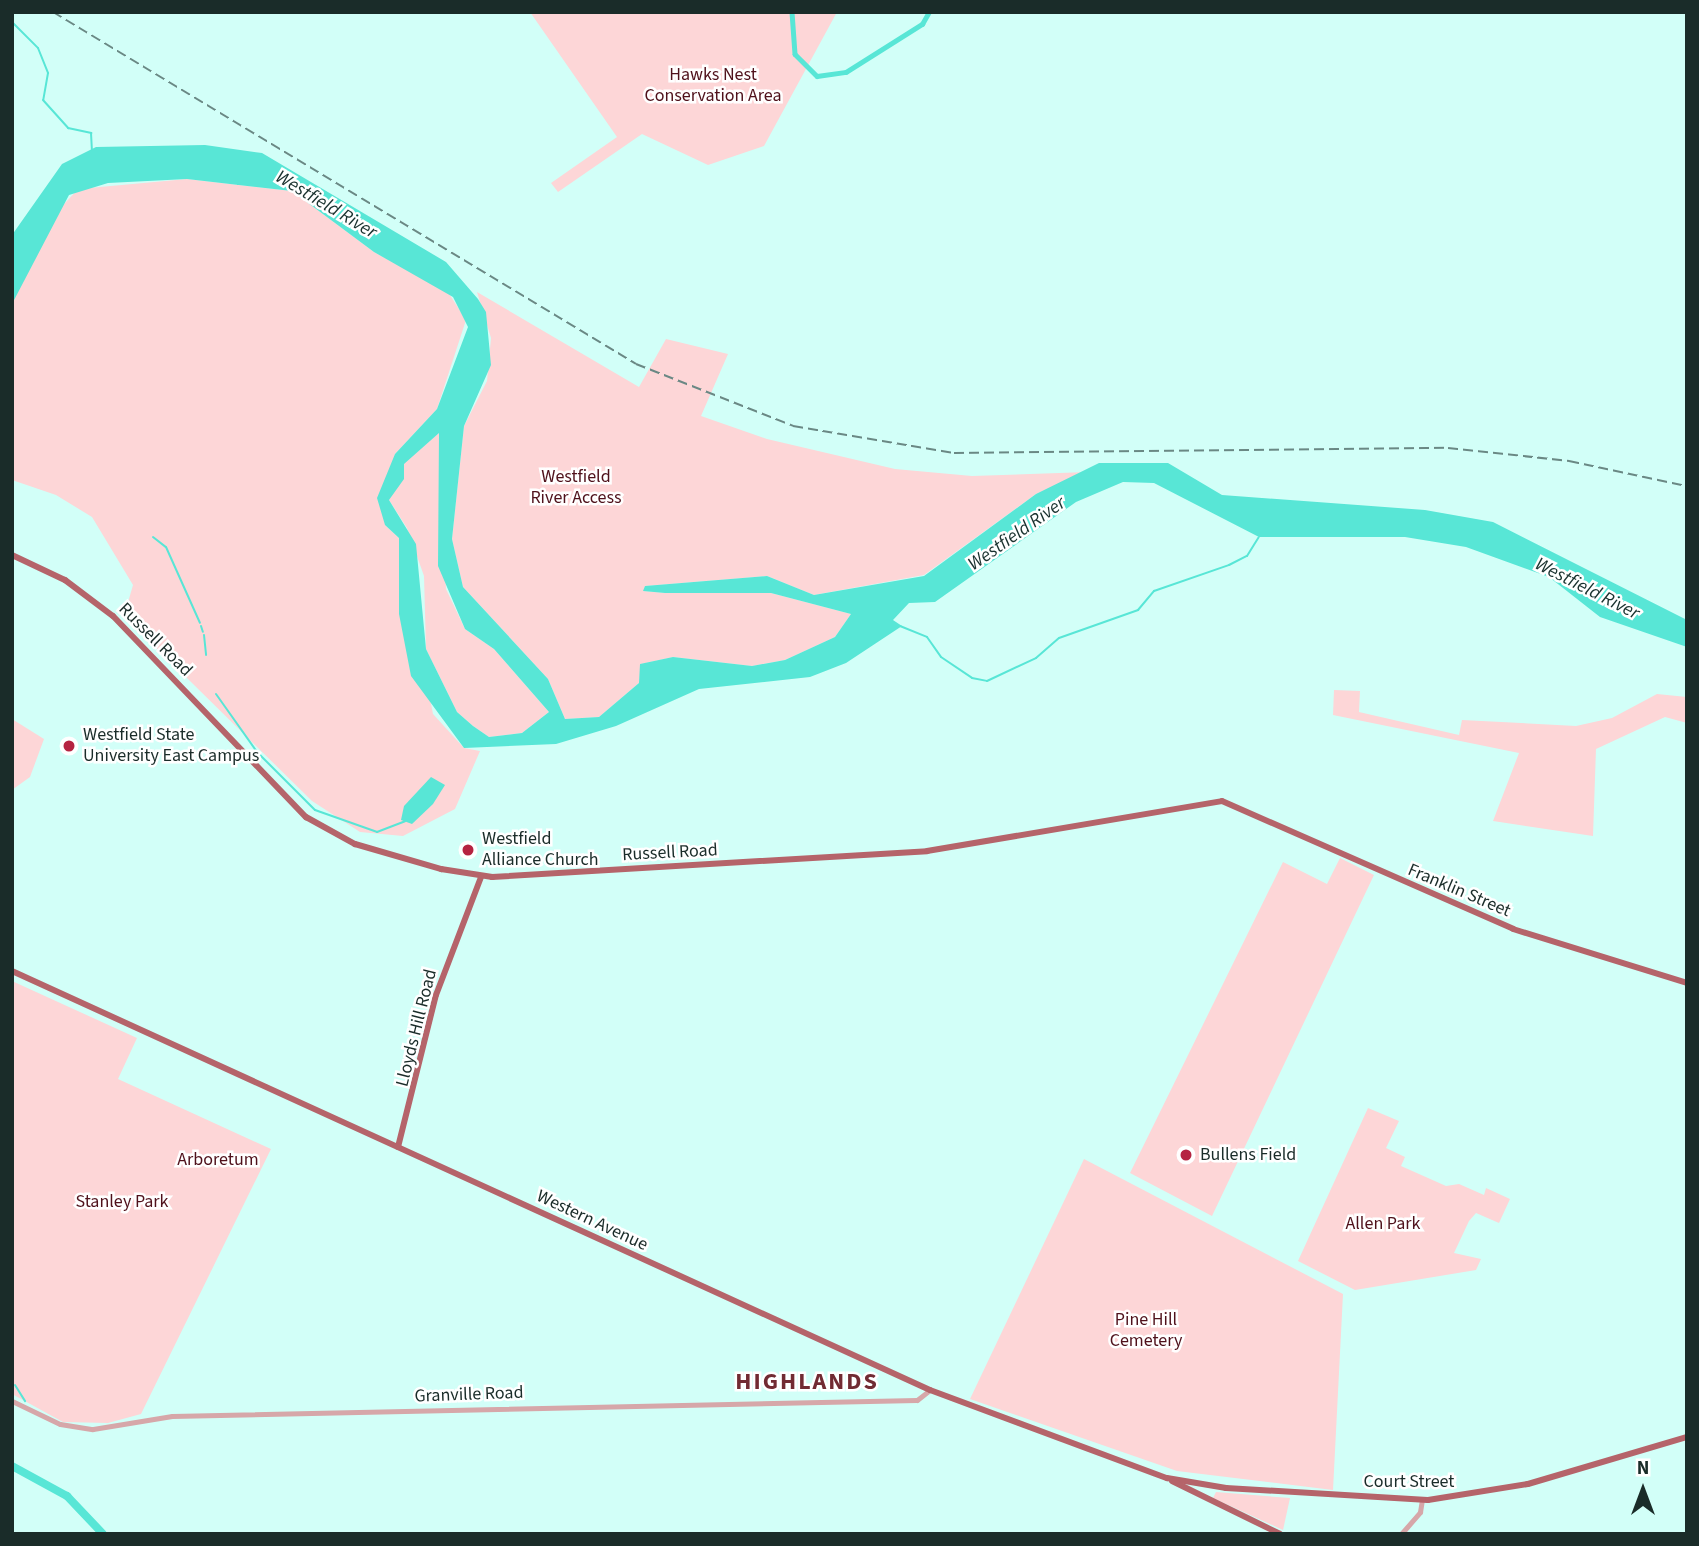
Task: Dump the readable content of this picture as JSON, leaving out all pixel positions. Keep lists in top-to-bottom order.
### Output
{
  "streets": {
    "main road": [
      "Russell Road",
      "Franklin Street",
      "Lloyds Hill Road",
      "Western Avenue",
      "Court Street"
    ],
    "street": ["Granville Road"]
  },
  "crossings": [
    ["Russell Road", "Franklin Street"],
    ["Russell Road", "Lloyds Hill Road"],
    ["Lloyds Hill Road", "Western Avenue"],
    ["Western Avenue", "Granville Road"],
    ["Western Avenue", "Court Street"]
  ],
  "districts": ["HIGHLANDS"],
  "water": ["Westfield River"],
  "parks": [
    "Hawks Nest Conservation Area",
    "Westfield River Access",
    "Arboretum",
    "Stanley Park",
    "Allen Park",
    "Pine Hill Cemetery"
  ],
  "places": ["Westfield State University East Campus", "Westfield Alliance Church", "Bullens Field"],
  "north": "top"
}
